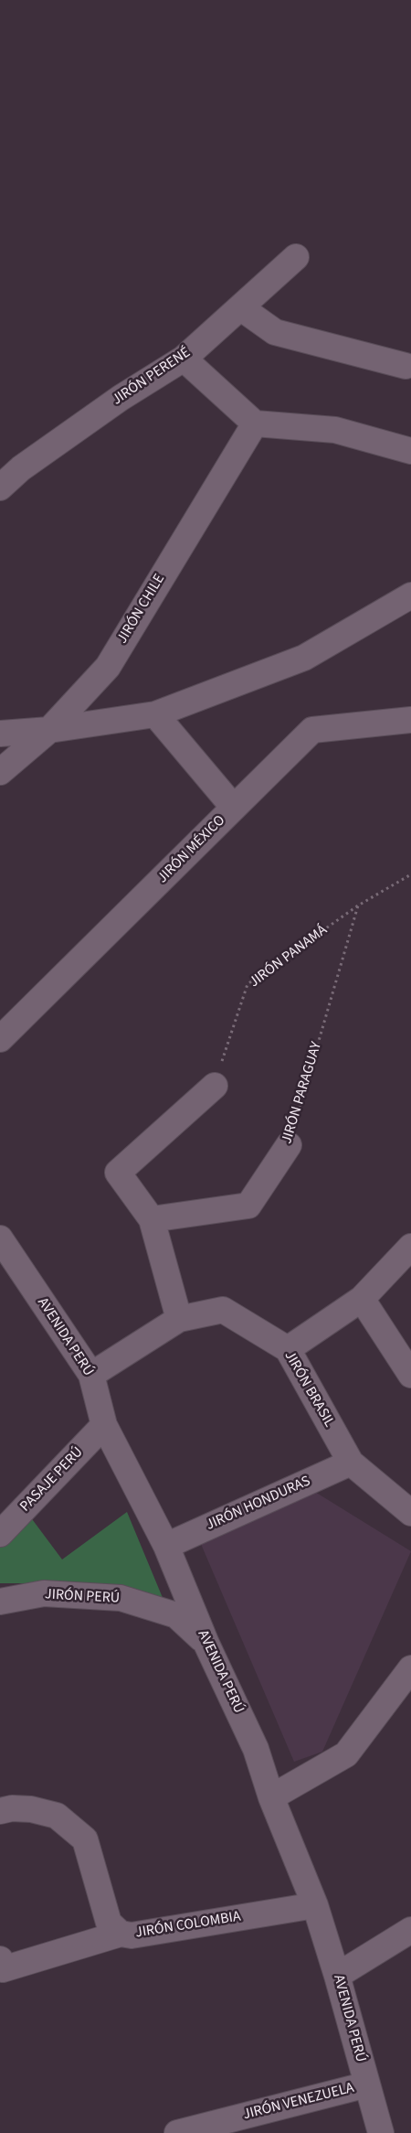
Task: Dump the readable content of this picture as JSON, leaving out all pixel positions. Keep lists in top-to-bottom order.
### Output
{
  "streets": {
    "street": [
      "JIRÓN PERENÉ",
      "JIRÓN CHILE",
      "JIRÓN MÉXICO",
      "JIRÓN PARAGUAY",
      "AVENIDA PERÚ",
      "JIRÓN BRASIL",
      "PASAJE PERÚ",
      "JIRÓN HONDURAS",
      "JIRÓN PERÚ",
      "JIRÓN COLOMBIA",
      "JIRÓN VENEZUELA"
    ],
    "path": ["JIRÓN PANAMÁ"]
  },
  "crossings": [
    ["JIRÓN PANAMÁ", "JIRÓN PARAGUAY"],
    ["AVENIDA PERÚ", "PASAJE PERÚ"],
    ["AVENIDA PERÚ", "JIRÓN HONDURAS"],
    ["AVENIDA PERÚ", "JIRÓN PERÚ"],
    ["AVENIDA PERÚ", "JIRÓN COLOMBIA"],
    ["AVENIDA PERÚ", "JIRÓN VENEZUELA"],
    ["JIRÓN BRASIL", "JIRÓN HONDURAS"]
  ]
}
